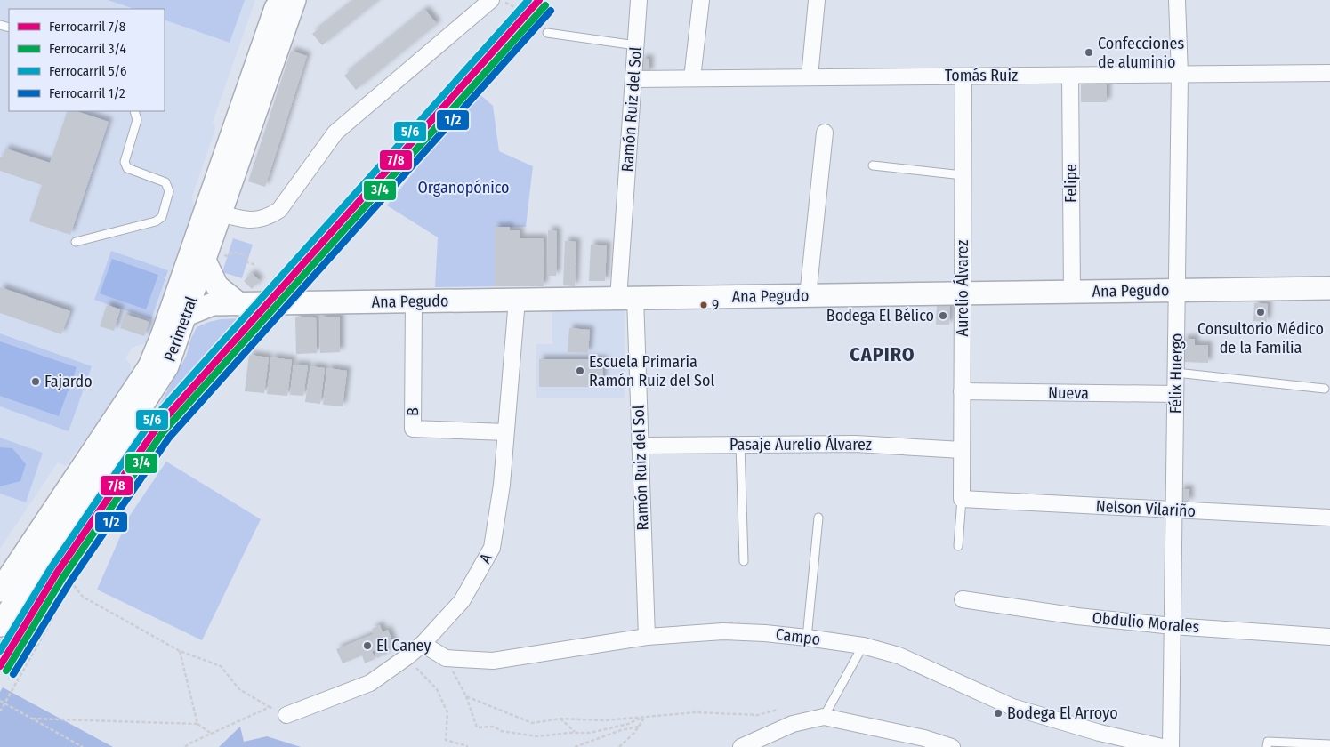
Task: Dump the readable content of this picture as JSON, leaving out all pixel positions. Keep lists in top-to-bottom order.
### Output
{
  "streets": {
    "main road": ["Ana Pegudo", "Perimetral"],
    "street": [
      "Tomás Ruiz",
      "Ramón Ruiz del Sol",
      "Felipe",
      "Aurelio Álvarez",
      "Félix Huergo",
      "Nueva",
      "B",
      "Pasaje Aurelio Álvarez",
      "Nelson Vilariño",
      "A",
      "Obdulio Morales",
      "Campo"
    ]
  },
  "crossings": [
    ["Tomás Ruiz", "Ramón Ruiz del Sol"],
    ["Tomás Ruiz", "Felipe"],
    ["Tomás Ruiz", "Aurelio Álvarez"],
    ["Tomás Ruiz", "Félix Huergo"],
    ["Ramón Ruiz del Sol", "Ana Pegudo"],
    ["Ramón Ruiz del Sol", "Pasaje Aurelio Álvarez"],
    ["Ramón Ruiz del Sol", "Campo"],
    ["Felipe", "Ana Pegudo"],
    ["Aurelio Álvarez", "Ana Pegudo"],
    ["Aurelio Álvarez", "Nueva"],
    ["Aurelio Álvarez", "Pasaje Aurelio Álvarez"],
    ["Aurelio Álvarez", "Nelson Vilariño"],
    ["Ana Pegudo", "Perimetral"],
    ["Ana Pegudo", "Félix Huergo"],
    ["Ana Pegudo", "B"],
    ["Ana Pegudo", "A"],
    ["Félix Huergo", "Nueva"],
    ["Félix Huergo", "Nelson Vilariño"],
    ["Félix Huergo", "Obdulio Morales"],
    ["B", "A"],
    ["A", "Campo"]
  ],
  "districts": ["CAPIRO"],
  "parks": ["Organopónico"],
  "places": [
    "Confecciones de aluminio",
    "9",
    "Consultorio Médico de la Familia",
    "Bodega El Bélico",
    "Escuela Primaria Ramón Ruiz del Sol",
    "Fajardo",
    "El Caney",
    "Bodega El Arroyo"
  ],
  "lines": [
    "rail line 7/8",
    "rail line 5/6",
    "rail line 3/4",
    "rail line 1/2"
  ],
  "legend": [
    "Ferrocarril 7/8",
    "Ferrocarril 3/4",
    "Ferrocarril 5/6",
    "Ferrocarril 1/2"
  ]
}
